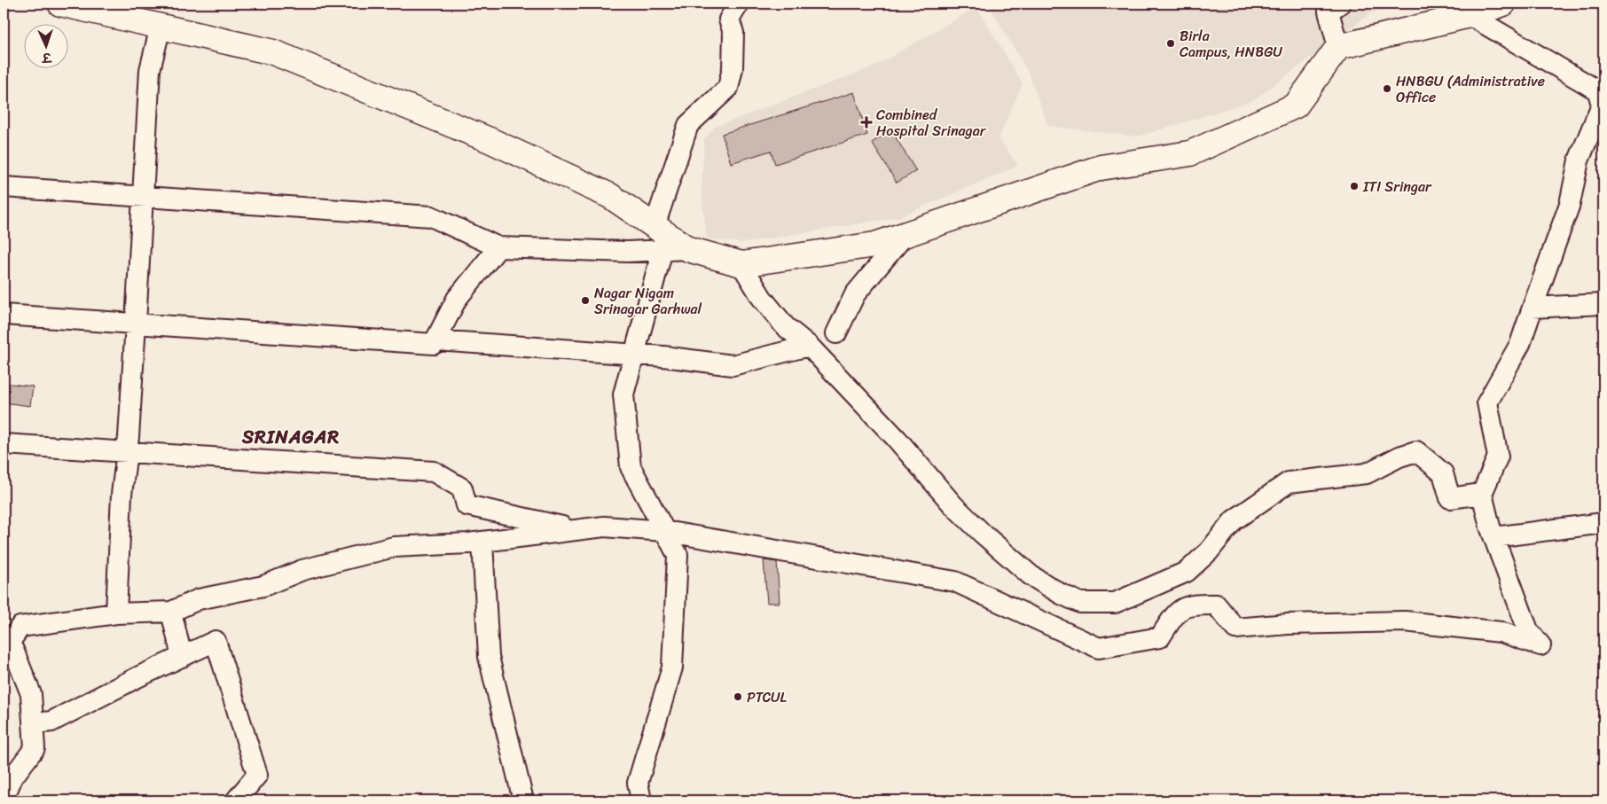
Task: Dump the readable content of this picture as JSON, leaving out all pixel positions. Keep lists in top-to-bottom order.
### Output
{
  "districts": ["SRINAGAR"],
  "places": {
    "other": [
      "Birla Campus, HNBGU",
      "HNBGU (Administrative Office",
      "ITI Sringar",
      "Nagar Nigam Srinagar Garhwal",
      "PTCUL"
    ],
    "health": ["Combined Hospital Srinagar"]
  },
  "north": "bottom"
}
